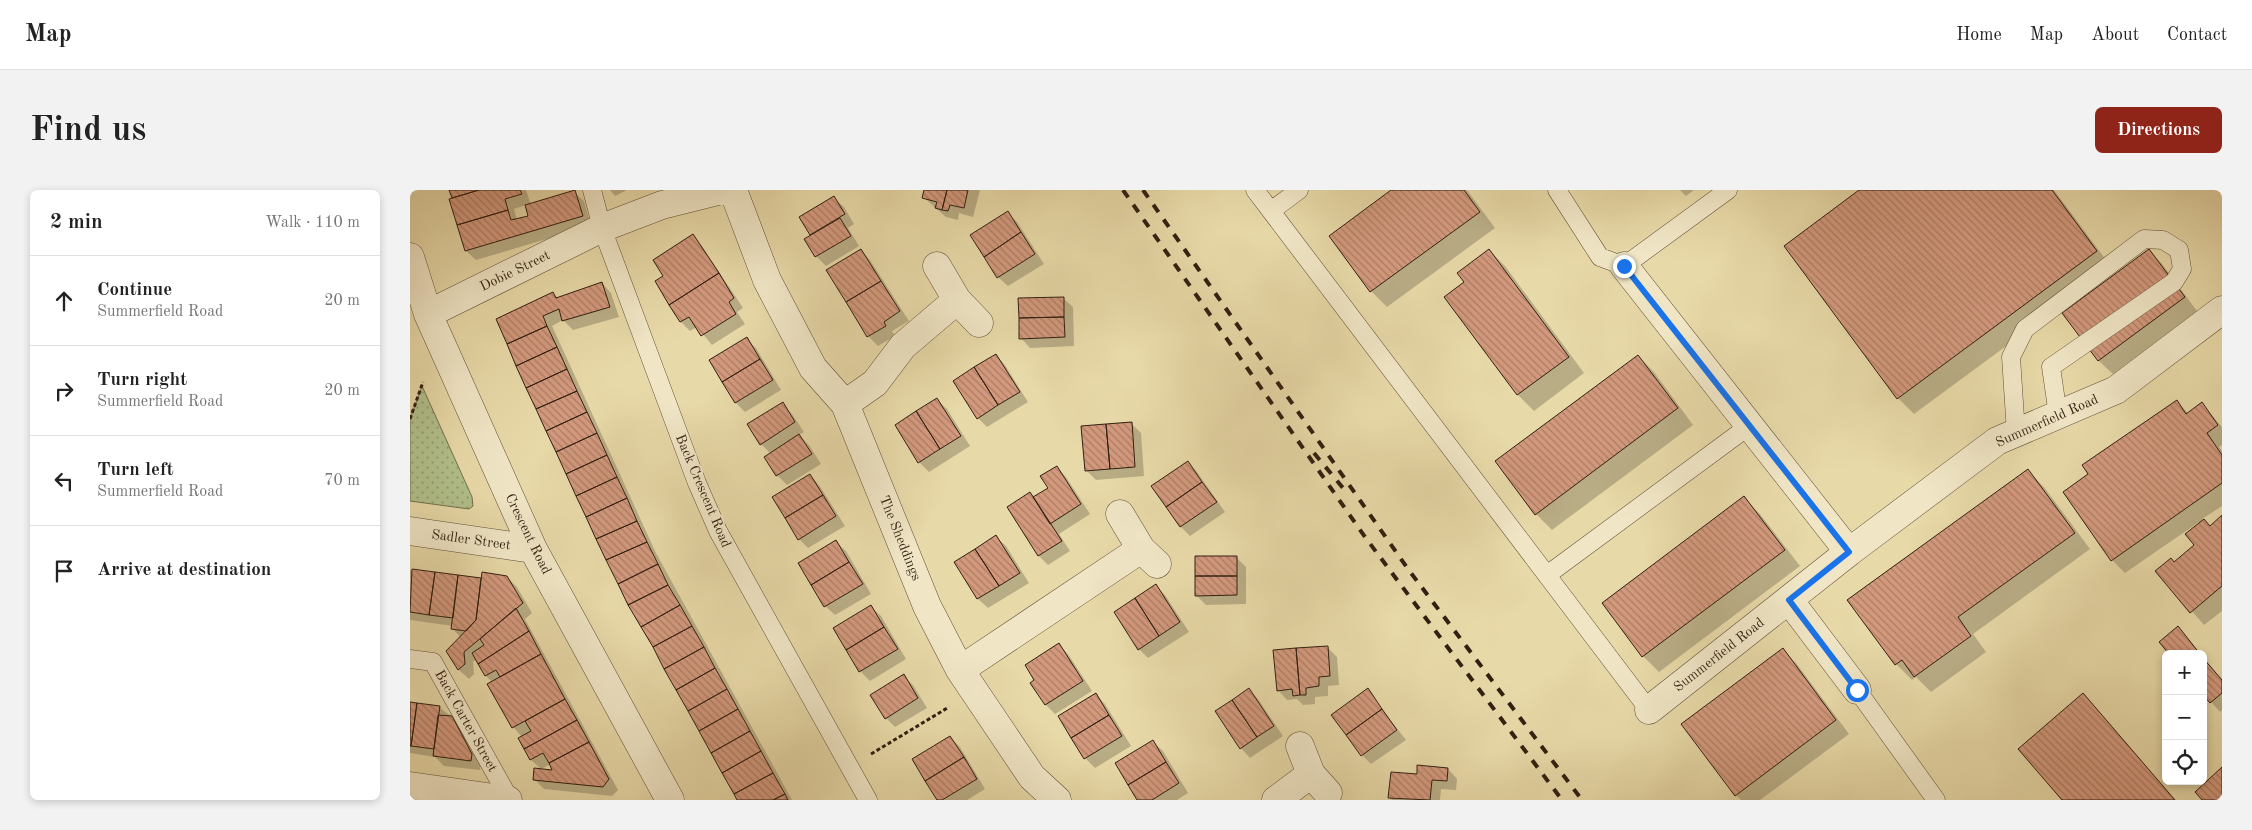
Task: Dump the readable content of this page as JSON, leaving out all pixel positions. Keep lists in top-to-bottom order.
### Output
{
  "streets": {
    "street": [
      "Dobie Street",
      "Summerfield Road",
      "Crescent Road",
      "The Sheddings",
      "Sadler Street"
    ],
    "lane": ["Back Crescent Road", "Back Carter Street"]
  },
  "crossings": [
    ["Dobie Street", "Back Crescent Road"],
    ["Dobie Street", "Crescent Road"],
    ["Crescent Road", "Sadler Street"]
  ],
  "page": {
    "header": "Map",
    "nav": [
      "Home",
      "Map",
      "About",
      "Contact"
    ],
    "buttons": "Directions",
    "title": "Find us",
    "heading": ["2 min", "Walk · 110 m"],
    "list": [
      ["Continue", "Summerfield Road", "20 m"],
      ["Turn right", "Summerfield Road", "20 m"],
      ["Turn left", "Summerfield Road", "70 m"],
      "Arrive at destination"
    ],
    "map_buttons": ["+", "−"]
  }
}
